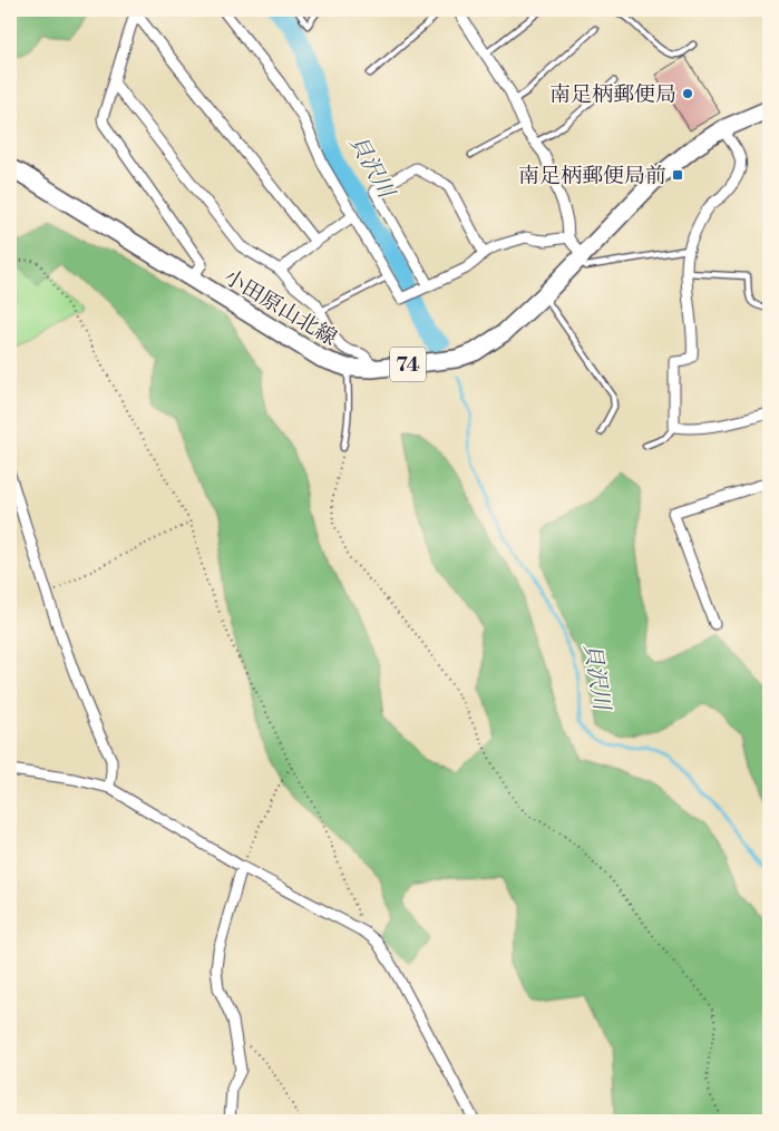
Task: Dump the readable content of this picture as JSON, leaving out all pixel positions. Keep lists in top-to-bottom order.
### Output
{
  "streets": {
    "main road": ["小田原山北線", "74"]
  },
  "water": ["貝沢川"],
  "places": {
    "other": ["南足柄郵便局"],
    "transit": ["南足柄郵便局前"]
  }
}
